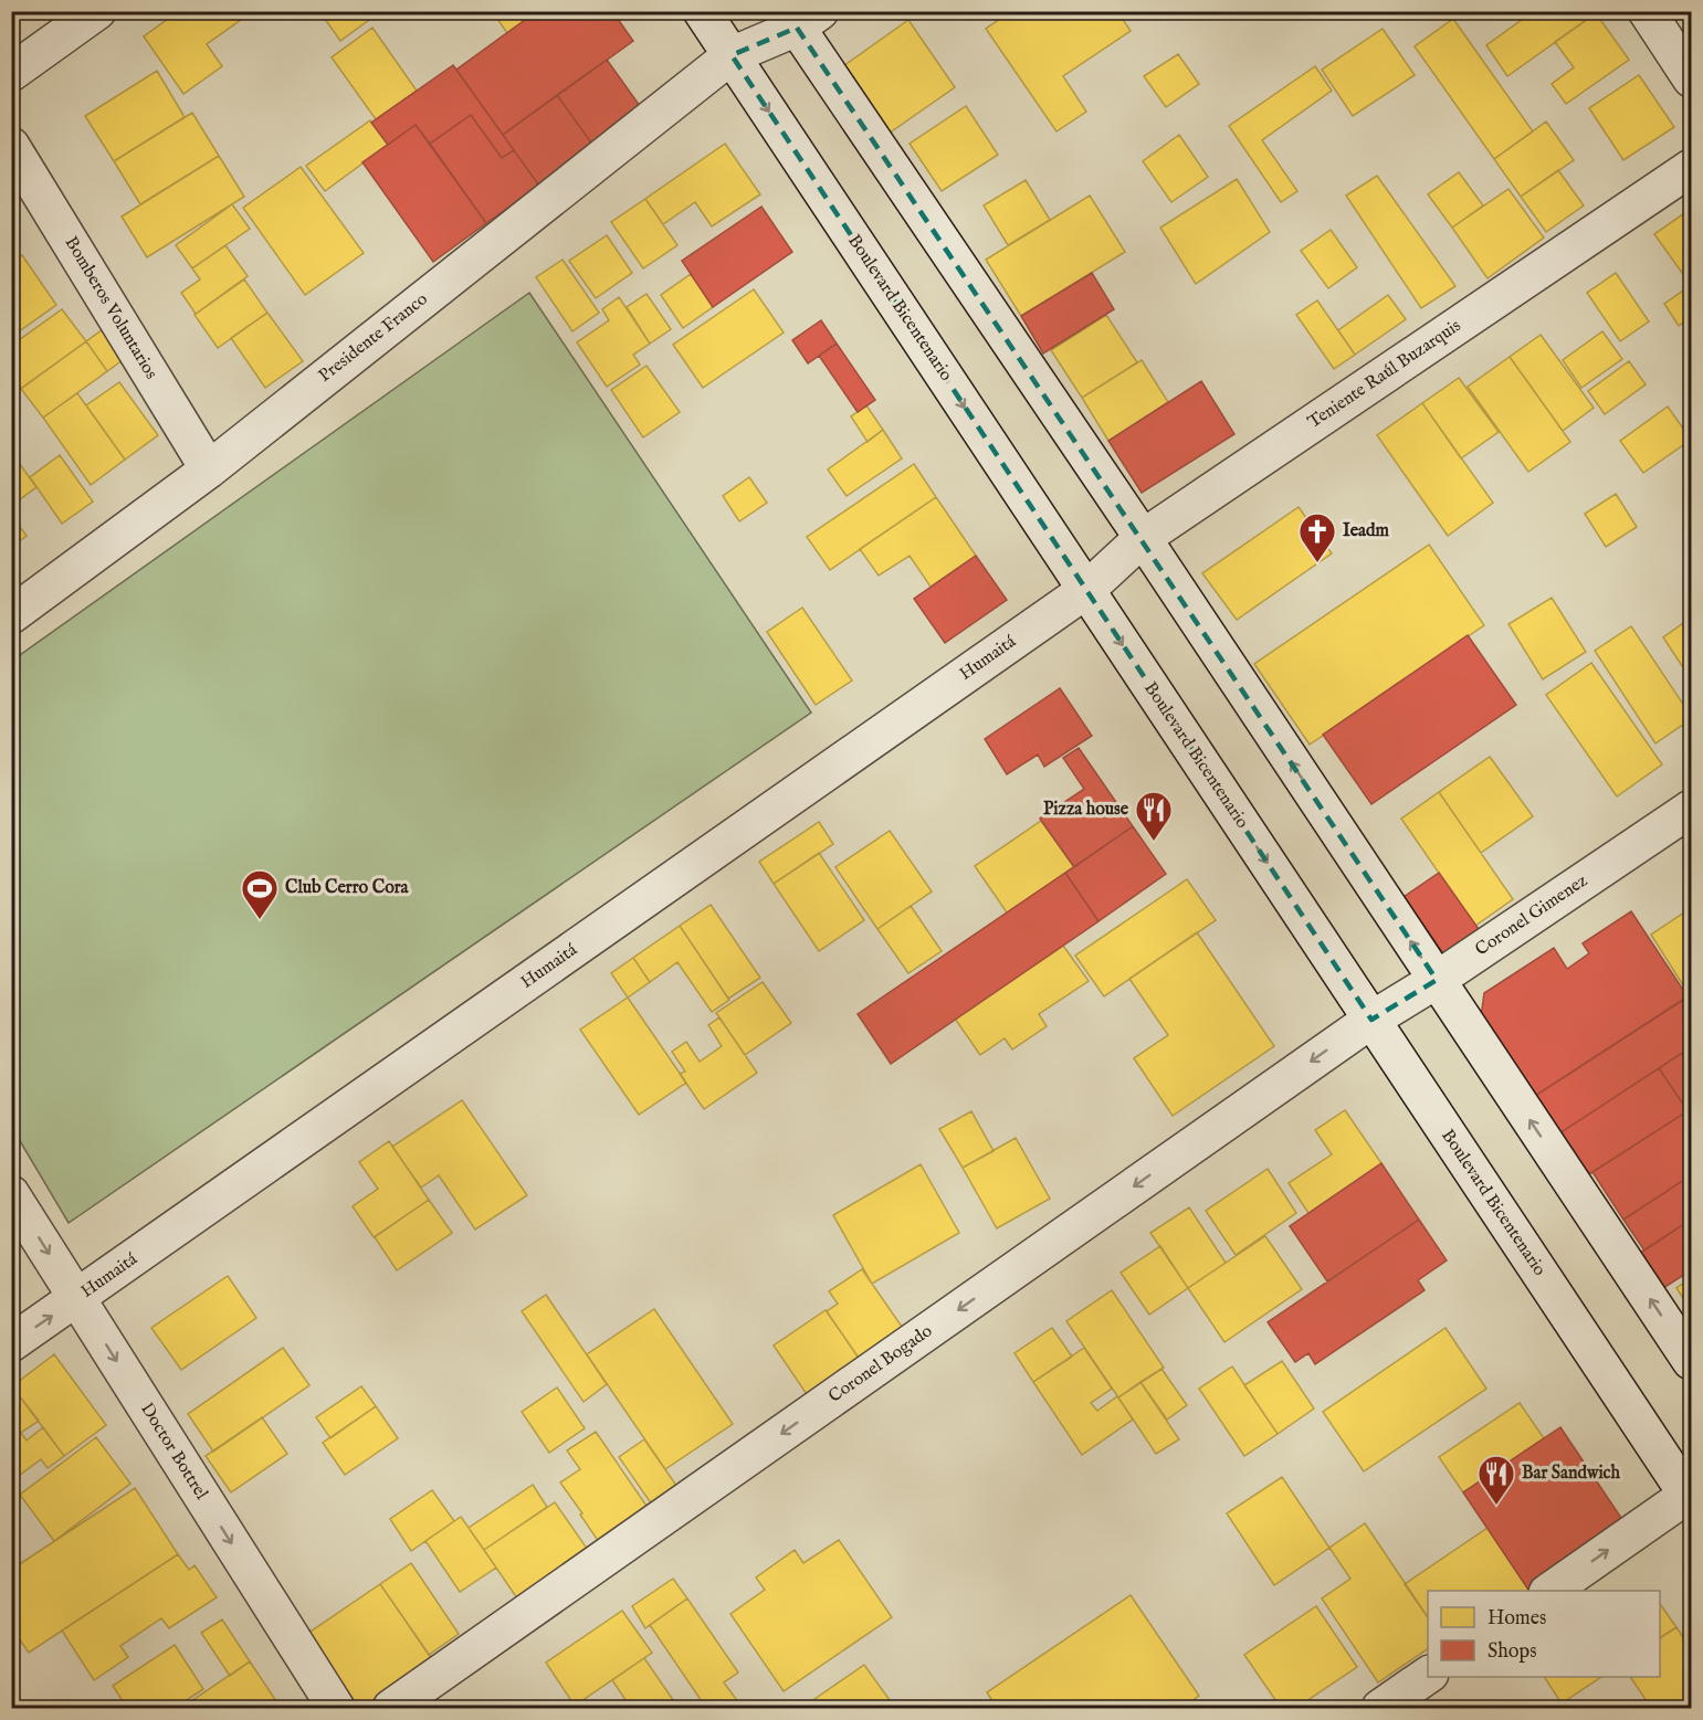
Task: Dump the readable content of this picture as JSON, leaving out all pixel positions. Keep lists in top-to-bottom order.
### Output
{
  "streets": {
    "street": [
      "Bomberos Voluntarios",
      "Boulevard Bicentenario",
      "Presidente Franco",
      "Teniente Raúl Buzarquis",
      "Humaitá",
      "Coronel Gimenez",
      "Coronel Bogado",
      "Doctor Bottrel"
    ]
  },
  "crossings": [
    ["Bomberos Voluntarios", "Presidente Franco"],
    ["Boulevard Bicentenario", "Presidente Franco"],
    ["Boulevard Bicentenario", "Teniente Raúl Buzarquis"],
    ["Boulevard Bicentenario", "Humaitá"],
    ["Boulevard Bicentenario", "Coronel Gimenez"],
    ["Boulevard Bicentenario", "Coronel Bogado"],
    ["Teniente Raúl Buzarquis", "Humaitá"],
    ["Humaitá", "Doctor Bottrel"],
    ["Coronel Gimenez", "Coronel Bogado"]
  ],
  "one_way": ["Coronel Bogado", "Doctor Bottrel"],
  "places": {
    "church": ["Ieadm"],
    "restaurant": ["Pizza house", "Bar Sandwich"],
    "sports": ["Club Cerro Cora"]
  },
  "legend": ["Homes", "Shops"]
}
